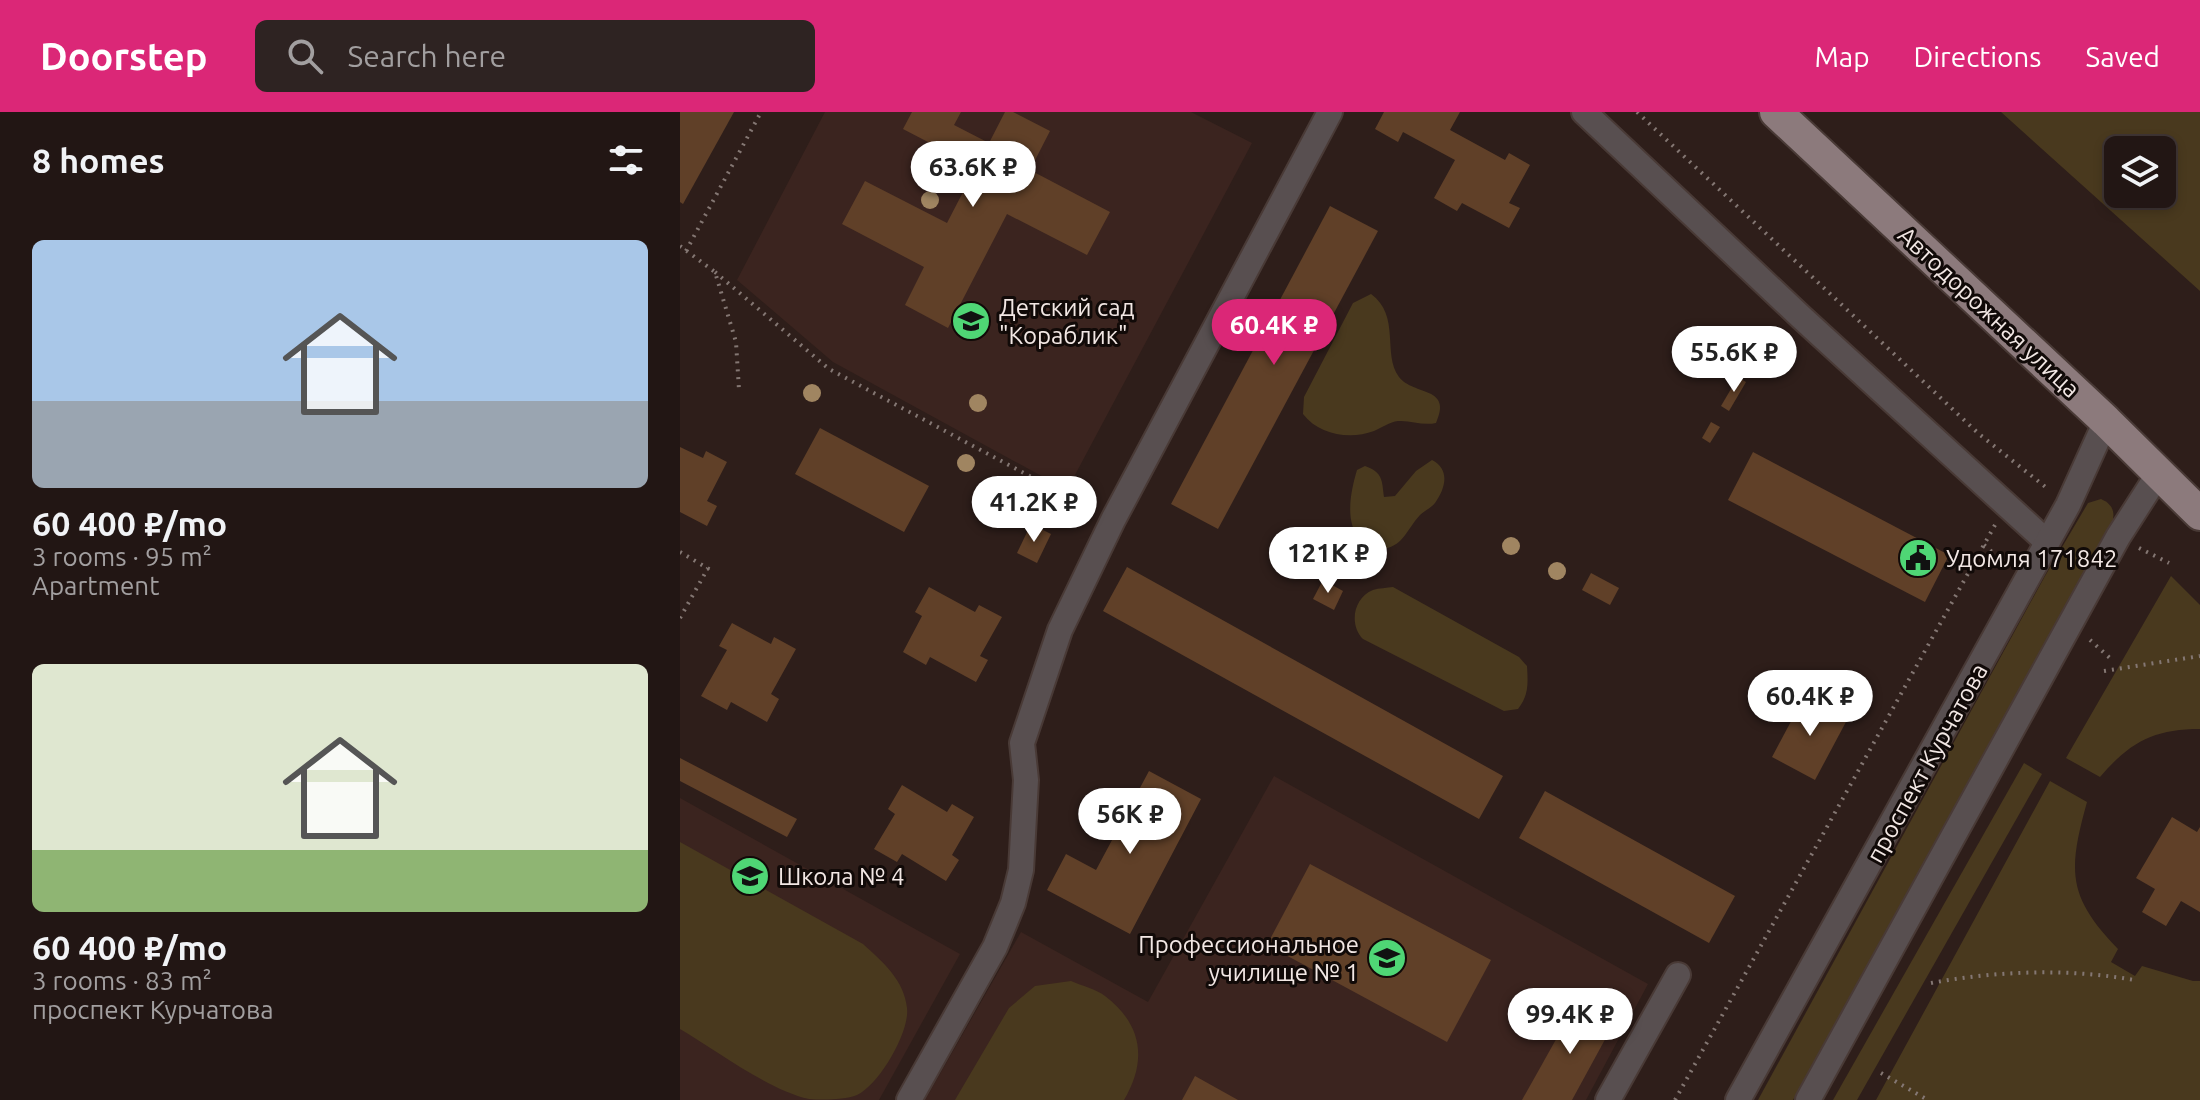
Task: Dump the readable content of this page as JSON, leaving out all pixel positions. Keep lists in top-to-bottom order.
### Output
{
  "streets": {
    "main road": ["Автодорожная улица"],
    "street": ["проспект Курчатова"]
  },
  "crossings": [
    ["Автодорожная улица", "проспект Курчатова"]
  ],
  "places": {
    "school or university": ["Детский сад \"Кораблик\"", "Школа № 4", "Профессиональное училище № 1"],
    "public building": ["Удомля 171842"]
  },
  "page": {
    "header": "Doorstep",
    "search": "Search here",
    "nav": ["Map", "Directions", "Saved"],
    "heading": "8 homes",
    "price": [
      "63.6K ₽",
      "60.4K ₽",
      "55.6K ₽",
      "41.2K ₽",
      "121K ₽",
      "60.4K ₽",
      "56K ₽",
      "99.4K ₽"
    ],
    "list": [
      {
        "name": "60 400 ₽/mo",
        "note": "3 rooms · 95 m² · Apartment"
      },
      {
        "name": "60 400 ₽/mo",
        "note": "3 rooms · 83 m² · проспект Курчатова"
      }
    ]
  }
}
